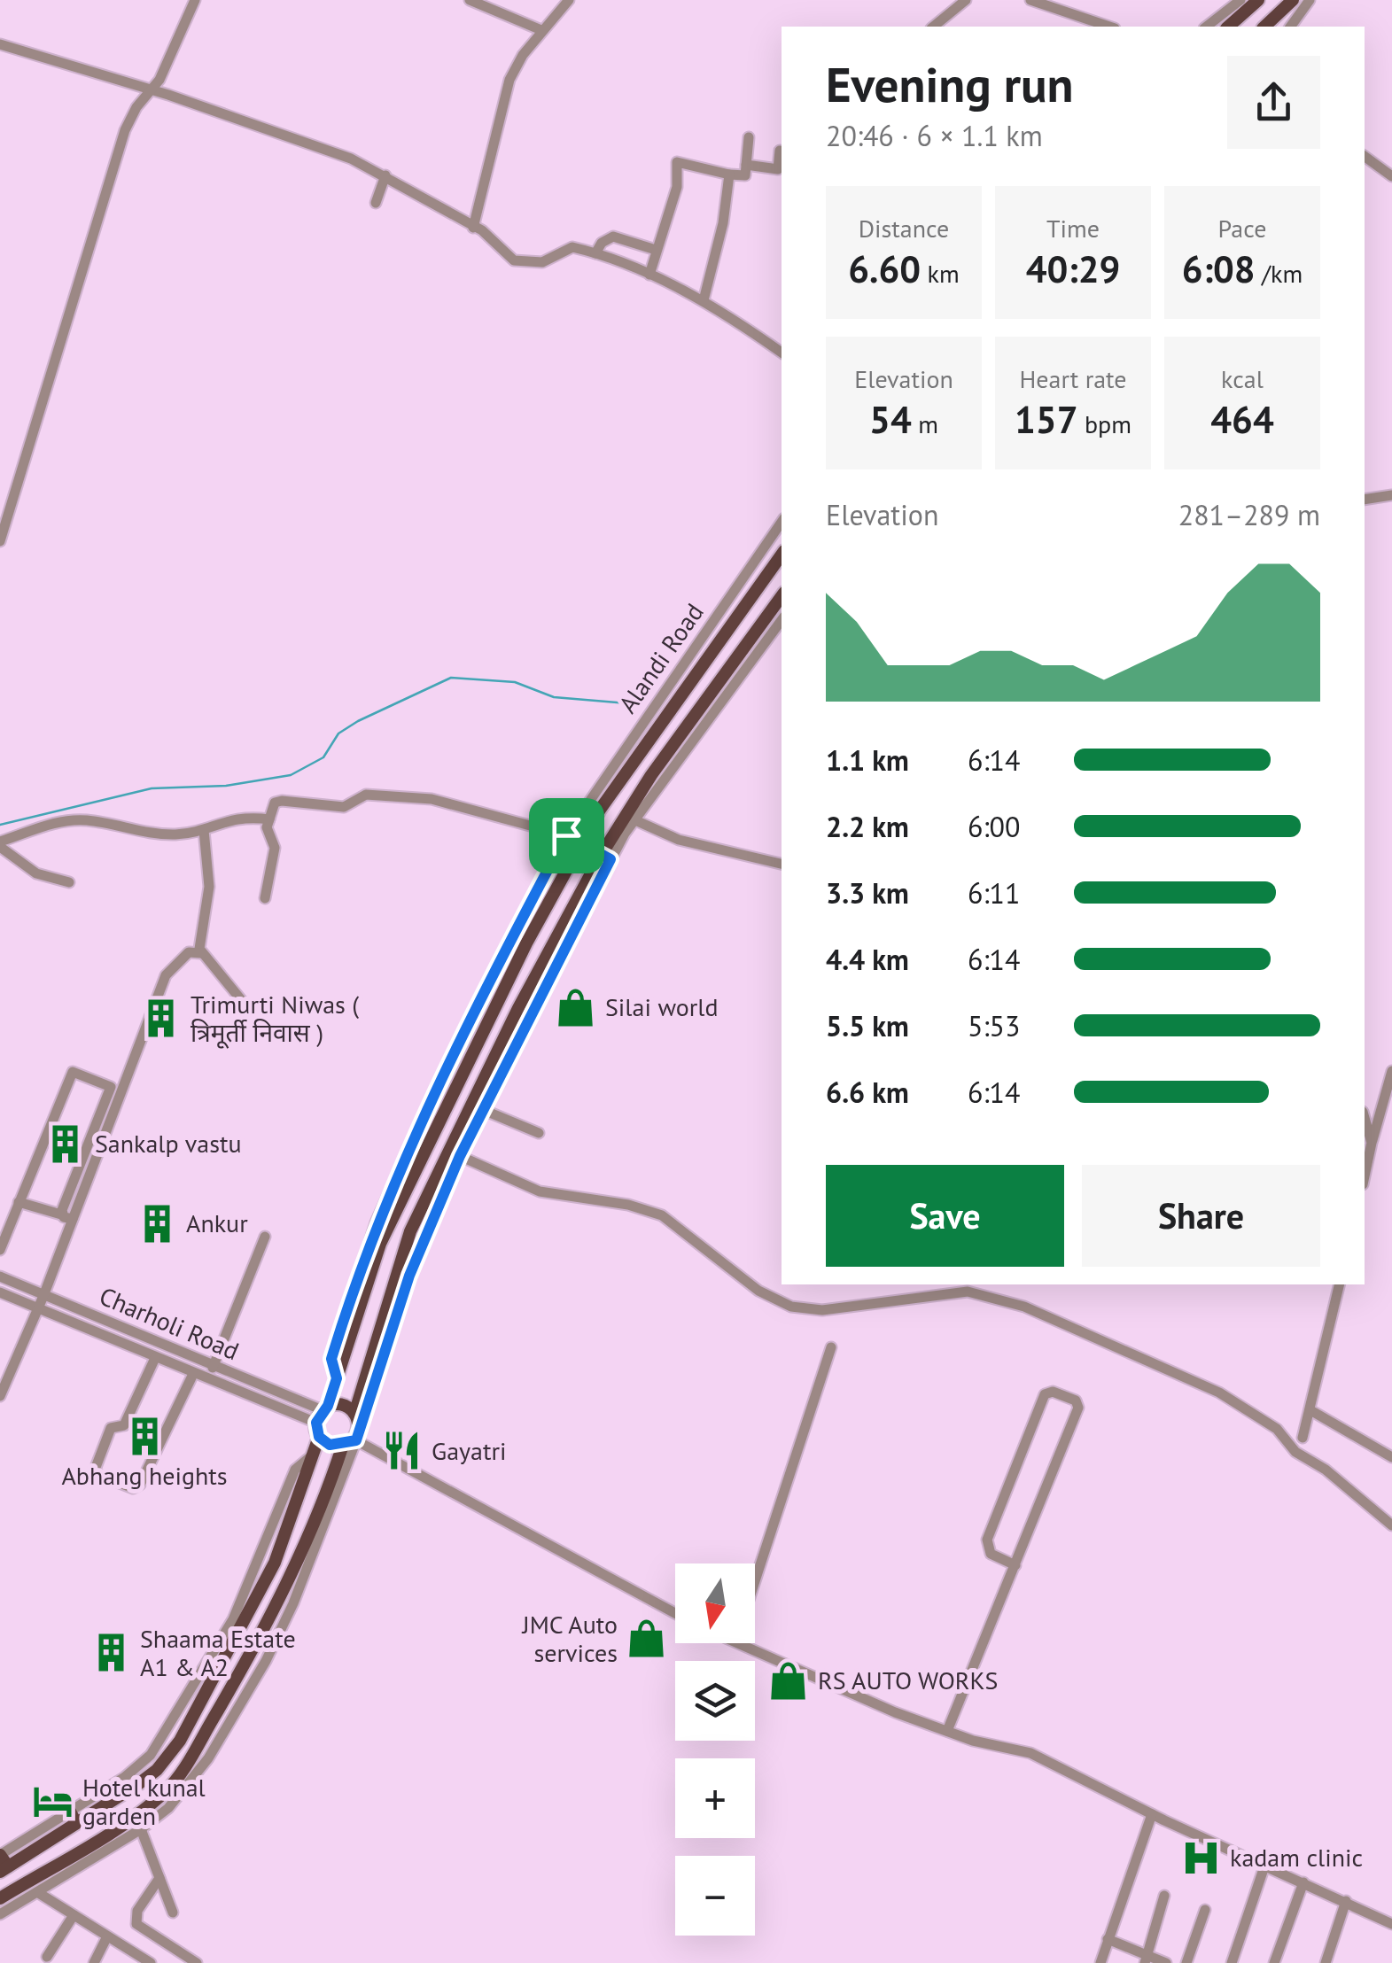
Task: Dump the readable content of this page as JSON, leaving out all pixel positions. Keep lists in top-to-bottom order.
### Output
{
  "streets": {
    "street": ["Alandi Road", "Charholi Road"]
  },
  "places": {
    "shop": ["Silai world", "JMC Auto services", "RS AUTO WORKS"],
    "building": [
      "Trimurti Niwas ( त्रिमूर्ती निवास )",
      "Sankalp vastu",
      "Ankur",
      "Abhang heights",
      "Shaama Estate A1 & A2"
    ],
    "restaurant": ["Gayatri"],
    "hotel": ["Hotel kunal garden"],
    "hospital": ["kadam clinic"]
  },
  "north": "bottom",
  "page": {
    "heading": ["Evening run", "20:46 · 6 × 1.1 km"],
    "stats": [
      ["Distance", "6.60 km"],
      ["Time", "40:29"],
      ["Pace", "6:08 /km"],
      ["Elevation", "54 m"],
      ["Heart rate", "157 bpm"],
      ["kcal", "464"]
    ],
    "chart": ["Elevation", "281–289 m"],
    "list": [
      {
        "name": "1.1 km",
        "note": "6:14"
      },
      {
        "name": "2.2 km",
        "note": "6:00"
      },
      {
        "name": "3.3 km",
        "note": "6:11"
      },
      {
        "name": "4.4 km",
        "note": "6:14"
      },
      {
        "name": "5.5 km",
        "note": "5:53"
      },
      {
        "name": "6.6 km",
        "note": "6:14"
      }
    ],
    "buttons": ["Save", "Share"],
    "map_buttons": ["+", "−"]
  }
}
